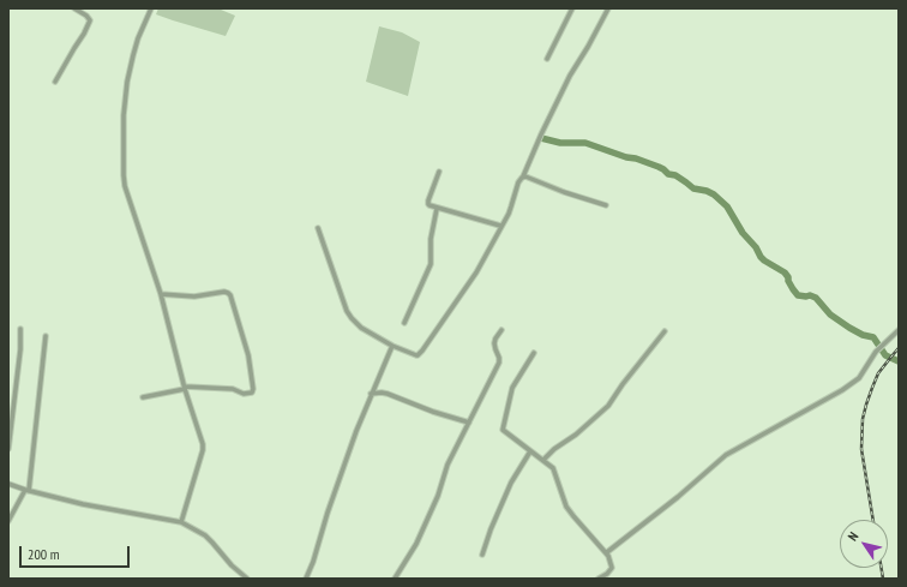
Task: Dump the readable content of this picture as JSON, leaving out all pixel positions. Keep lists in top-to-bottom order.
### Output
{
  "scale_bar": "200 m",
  "north": "top left"
}
